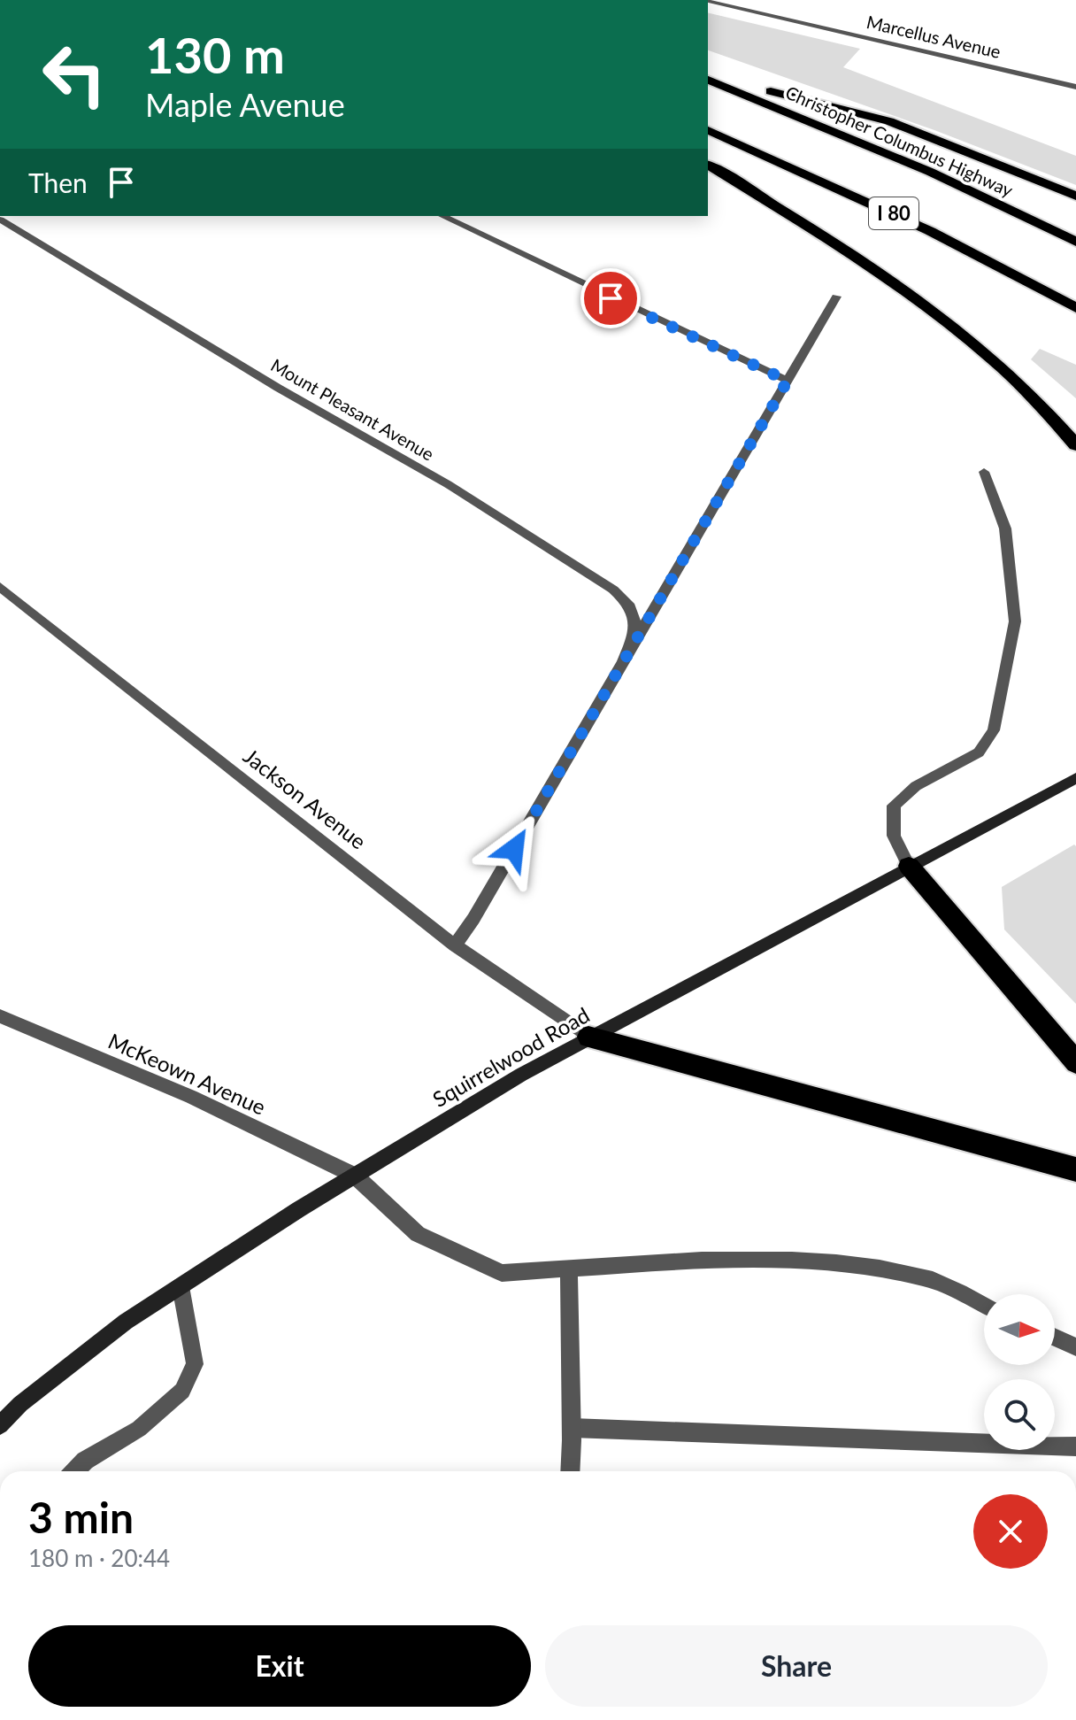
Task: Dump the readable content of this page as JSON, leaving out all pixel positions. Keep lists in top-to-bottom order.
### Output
{
  "streets": {
    "highway": ["Christopher Columbus Highway", "I 80"],
    "street": [
      "Marcellus Avenue",
      "Mount Pleasant Avenue",
      "Jackson Avenue",
      "Squirrelwood Road",
      "McKeown Avenue"
    ]
  },
  "crossings": [
    ["Jackson Avenue", "Squirrelwood Road"],
    ["Squirrelwood Road", "McKeown Avenue"]
  ],
  "north": "right",
  "page": {
    "turn": ["130 m", "Maple Avenue"],
    "then": "Then",
    "heading": ["3 min", "180 m · 20:44"],
    "buttons": ["Exit", "Share"]
  }
}
